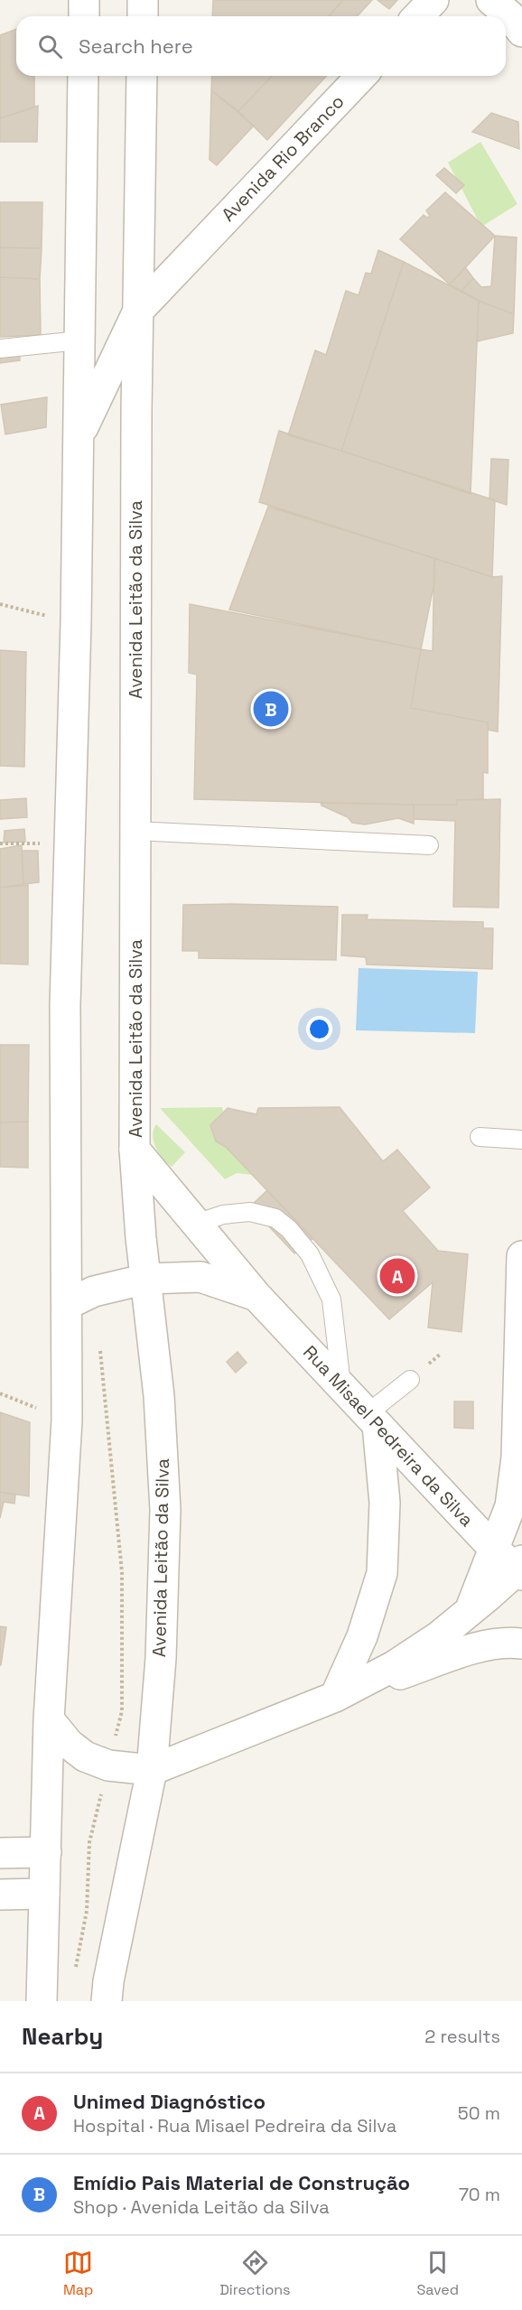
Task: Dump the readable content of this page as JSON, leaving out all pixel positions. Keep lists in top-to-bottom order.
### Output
{
  "streets": {
    "street": ["Avenida Rio Branco", "Avenida Leitão da Silva", "Rua Misael Pedreira da Silva"]
  },
  "crossings": [
    ["Avenida Rio Branco", "Avenida Leitão da Silva"],
    ["Avenida Leitão da Silva", "Rua Misael Pedreira da Silva"]
  ],
  "page": {
    "search": "Search here",
    "pins": ["B", "A"],
    "heading": ["Nearby", "2 results"],
    "list": [
      {
        "mark": "A",
        "name": "Unimed Diagnóstico",
        "note": "Hospital · Rua Misael Pedreira da Silva",
        "value": "50 m"
      },
      {
        "mark": "B",
        "name": "Emídio Pais Material de Construção",
        "note": "Shop · Avenida Leitão da Silva",
        "value": "70 m"
      }
    ],
    "nav": ["Map", "Directions", "Saved"]
  }
}
